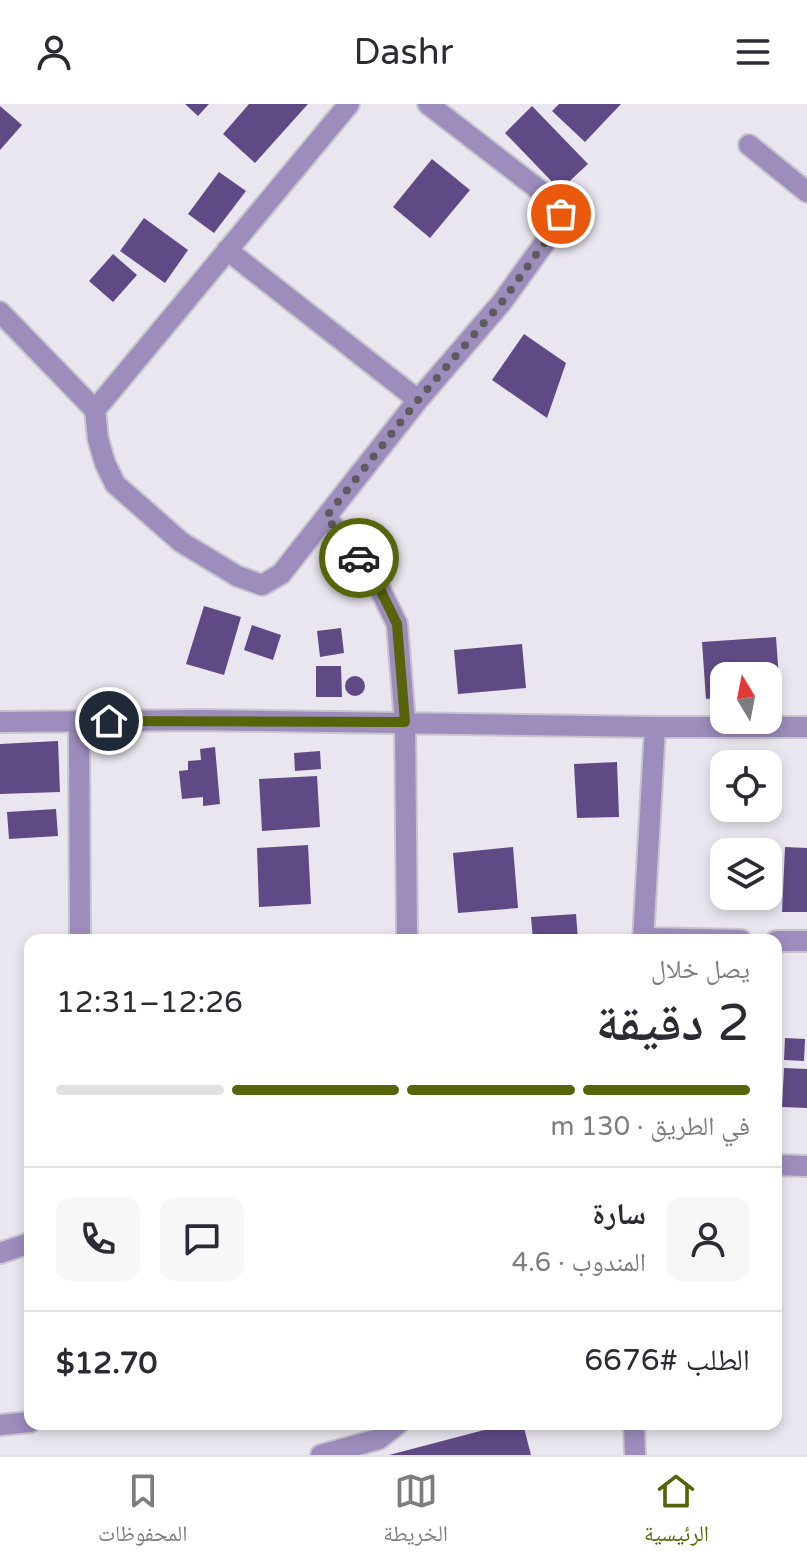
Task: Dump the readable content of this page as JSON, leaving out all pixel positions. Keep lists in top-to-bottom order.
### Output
{
  "north": "top",
  "page": {
    "header": "Dashr",
    "heading": ["2 دقيقة", "يصل خلال", "12:26–12:31"],
    "panel": [
      "سارة",
      "المندوب · 4.6",
      "الطلب #6676",
      "$12.70"
    ],
    "bar": "في الطريق · 130 m",
    "tabs": ["الرئيسية", "الخريطة", "المحفوظات"]
  }
}
